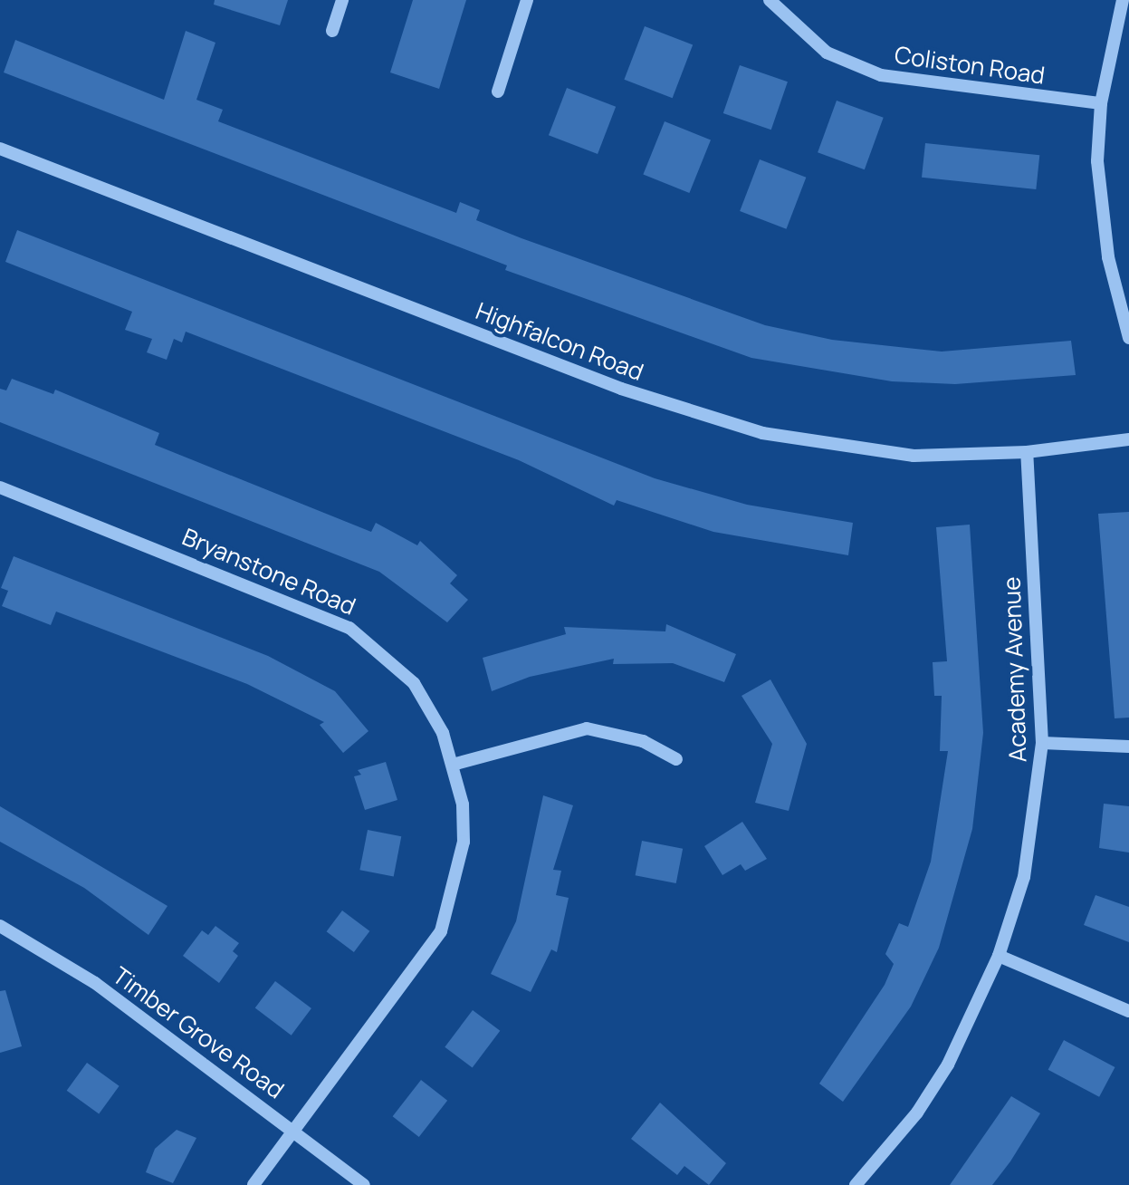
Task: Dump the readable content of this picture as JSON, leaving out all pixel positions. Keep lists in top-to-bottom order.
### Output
{
  "streets": {
    "street": [
      "Coliston Road",
      "Highfalcon Road",
      "Bryanstone Road",
      "Academy Avenue",
      "Timber Grove Road"
    ]
  },
  "crossings": [
    ["Highfalcon Road", "Academy Avenue"],
    ["Bryanstone Road", "Timber Grove Road"]
  ]
}
